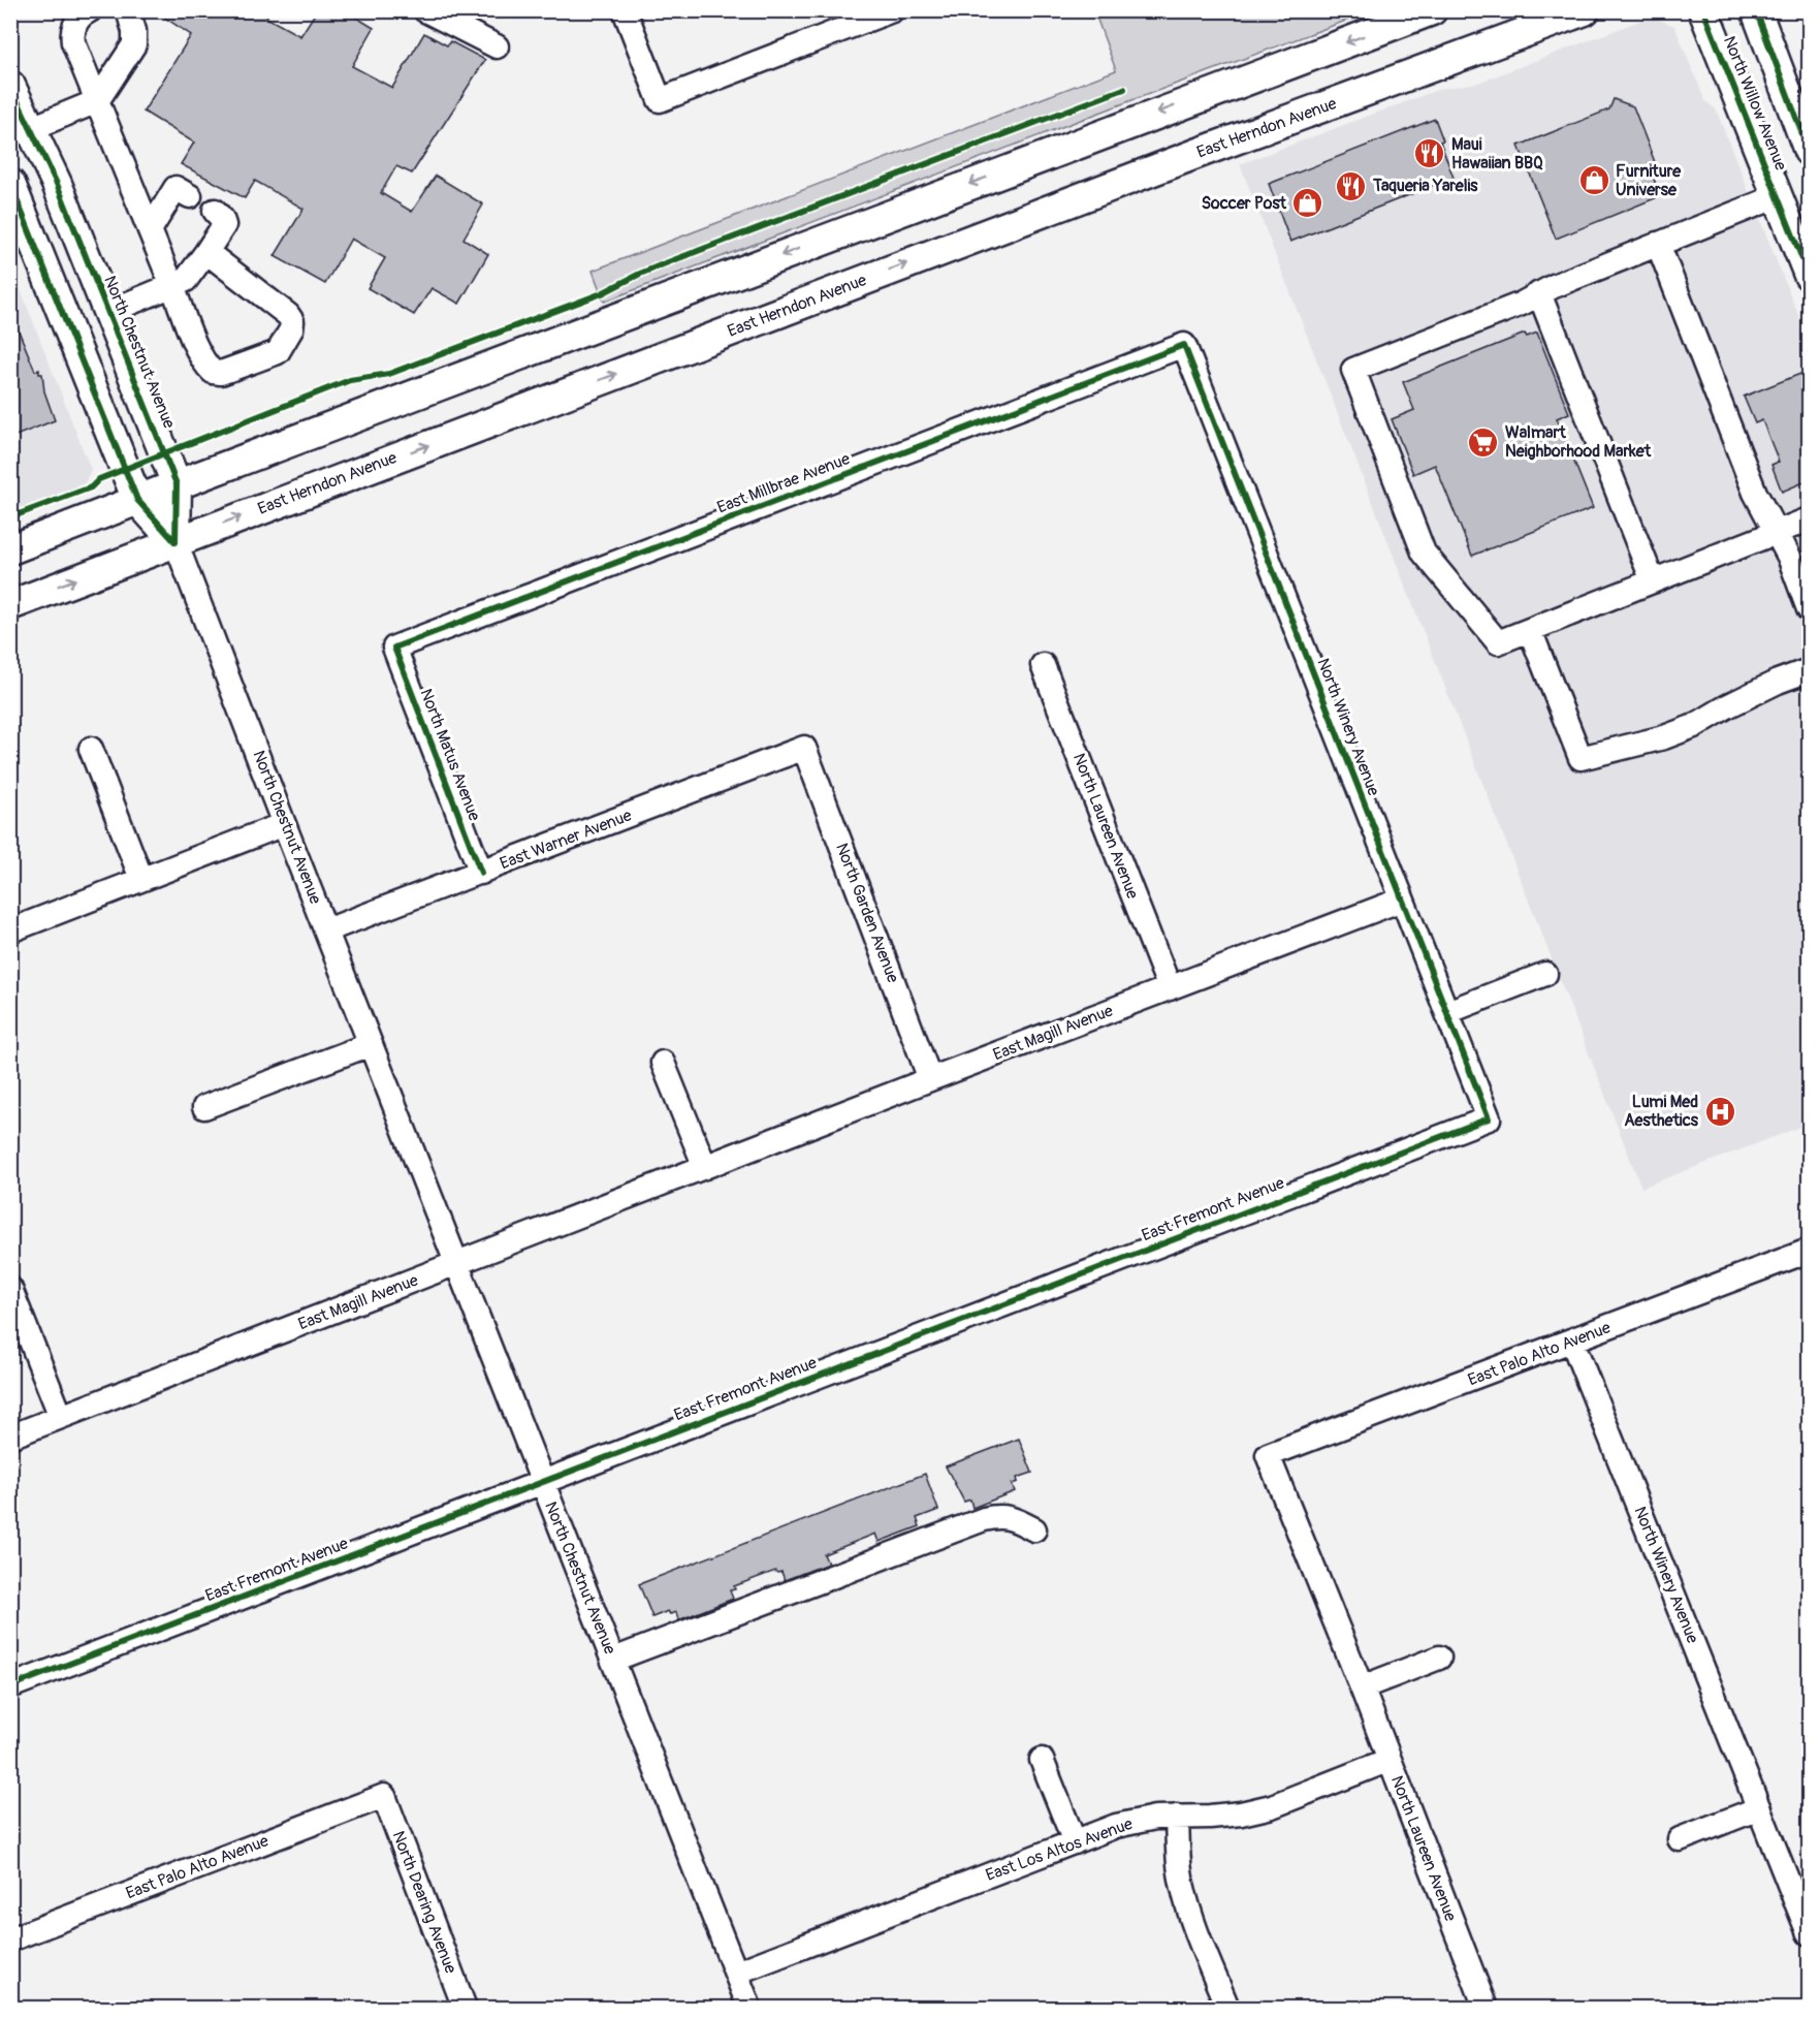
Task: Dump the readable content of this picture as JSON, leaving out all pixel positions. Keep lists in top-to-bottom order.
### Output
{
  "streets": {
    "main road": ["North Willow Avenue", "East Herndon Avenue", "North Chestnut Avenue"],
    "street": [
      "East Millbrae Avenue",
      "North Winery Avenue",
      "North Matus Avenue",
      "North Laureen Avenue",
      "East Warner Avenue",
      "North Garden Avenue",
      "East Magill Avenue",
      "East Fremont Avenue",
      "East Palo Alto Avenue",
      "East Los Altos Avenue",
      "North Dearing Avenue"
    ]
  },
  "crossings": [
    ["East Herndon Avenue", "North Chestnut Avenue"],
    ["North Chestnut Avenue", "East Warner Avenue"],
    ["North Chestnut Avenue", "East Magill Avenue"],
    ["North Chestnut Avenue", "East Fremont Avenue"],
    ["North Chestnut Avenue", "East Los Altos Avenue"],
    ["East Millbrae Avenue", "North Winery Avenue"],
    ["East Millbrae Avenue", "North Matus Avenue"],
    ["North Winery Avenue", "East Magill Avenue"],
    ["North Winery Avenue", "East Fremont Avenue"],
    ["North Winery Avenue", "East Palo Alto Avenue"],
    ["North Matus Avenue", "East Warner Avenue"],
    ["North Laureen Avenue", "East Magill Avenue"],
    ["North Laureen Avenue", "East Palo Alto Avenue"],
    ["North Laureen Avenue", "East Los Altos Avenue"],
    ["East Warner Avenue", "North Garden Avenue"],
    ["North Garden Avenue", "East Magill Avenue"],
    ["East Palo Alto Avenue", "North Dearing Avenue"]
  ],
  "places": {
    "restaurant": ["Maui Hawaiian BBQ", "Taqueria Yarelis"],
    "shop": ["Furniture Universe", "Soccer Post"],
    "supermarket": ["Walmart Neighborhood Market"],
    "hospital": ["Lumi Med Aesthetics"]
  }
}
